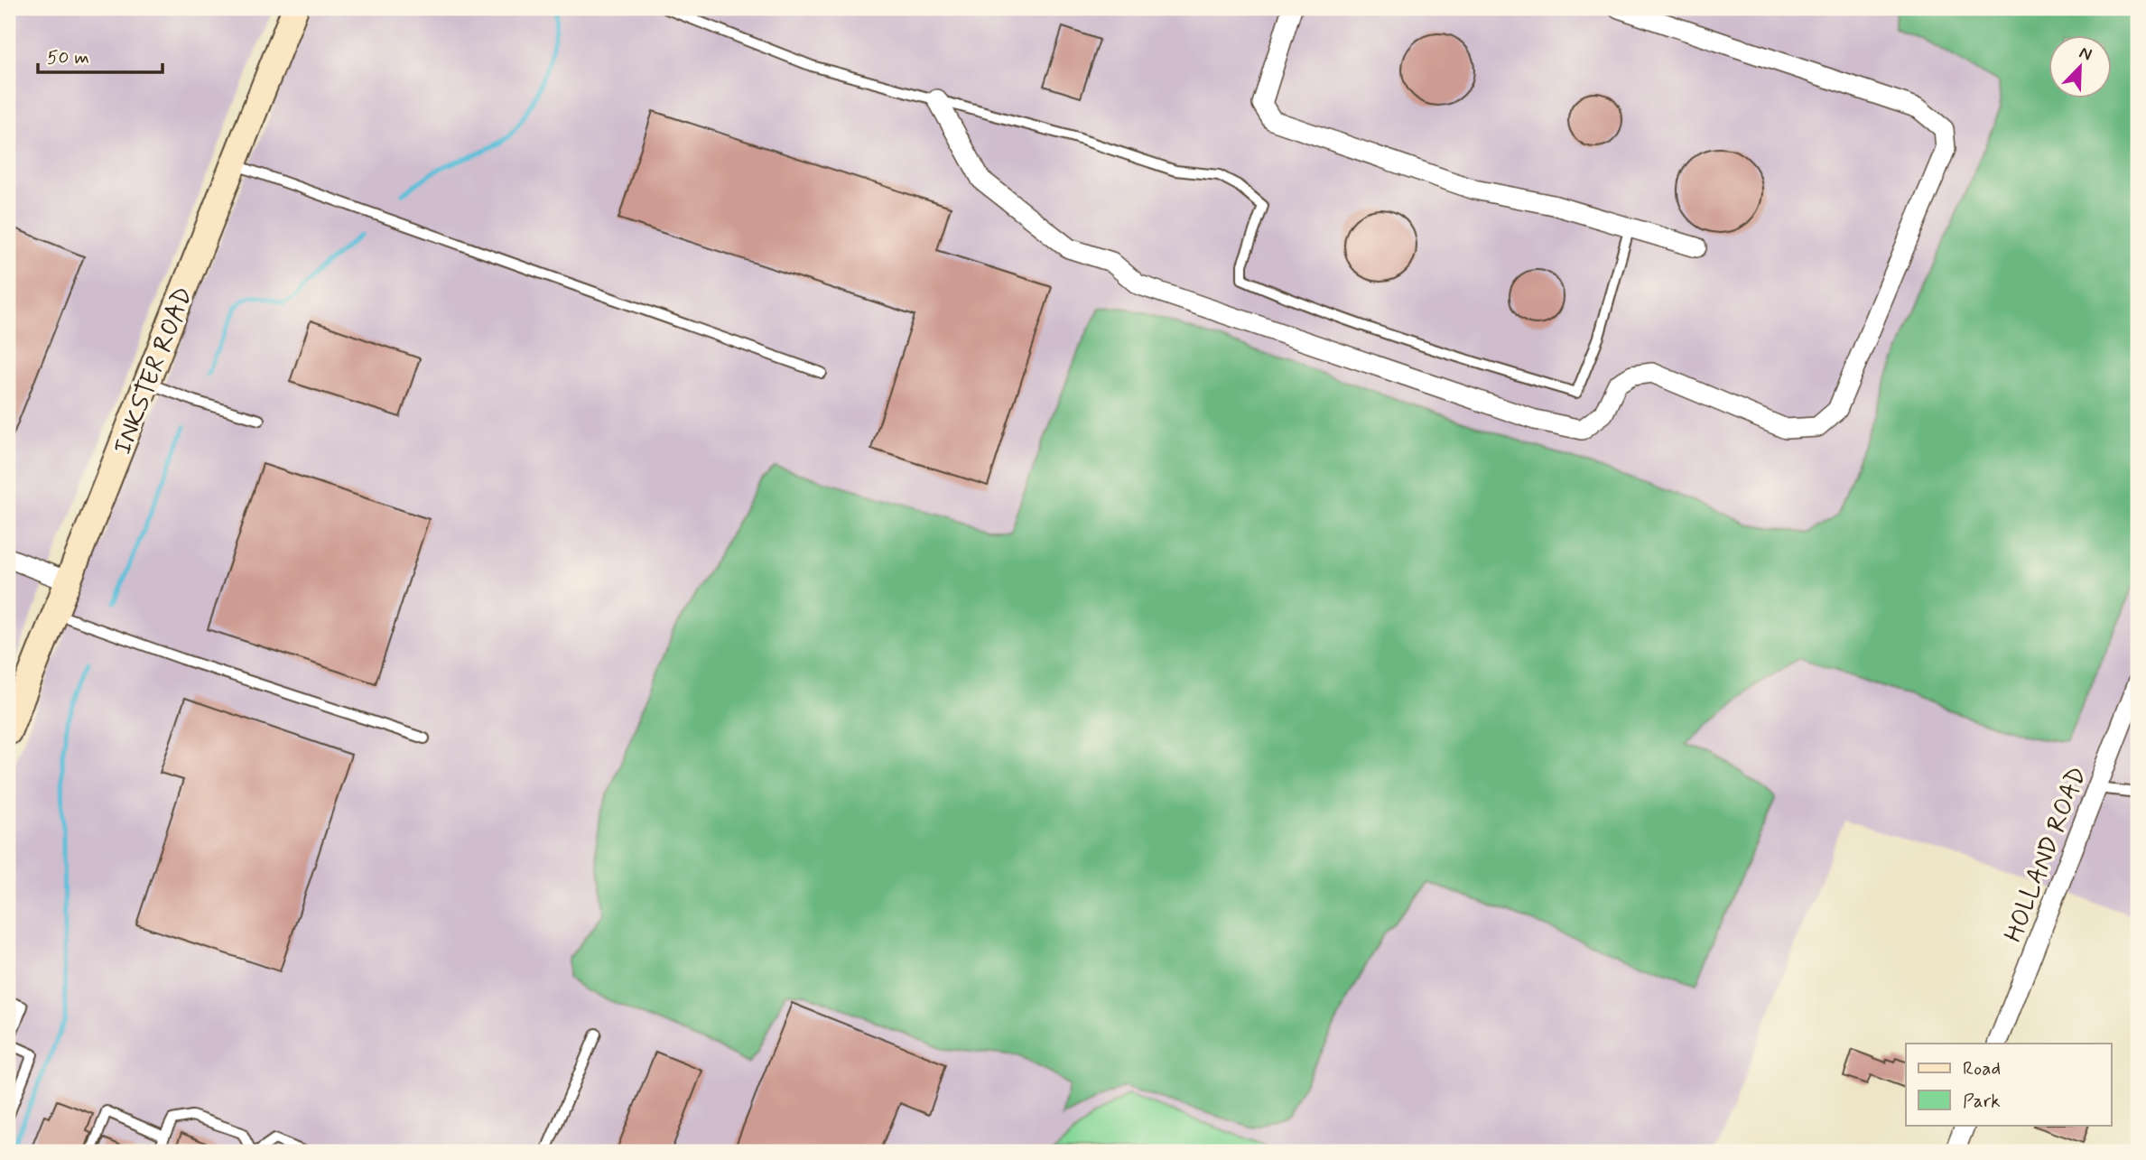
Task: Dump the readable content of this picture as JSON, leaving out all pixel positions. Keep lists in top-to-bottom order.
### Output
{
  "streets": {
    "street": ["INKSTER ROAD", "HOLLAND ROAD"]
  },
  "legend": ["Road", "Park"],
  "scale_bar": "50 m",
  "north": "top right"
}
